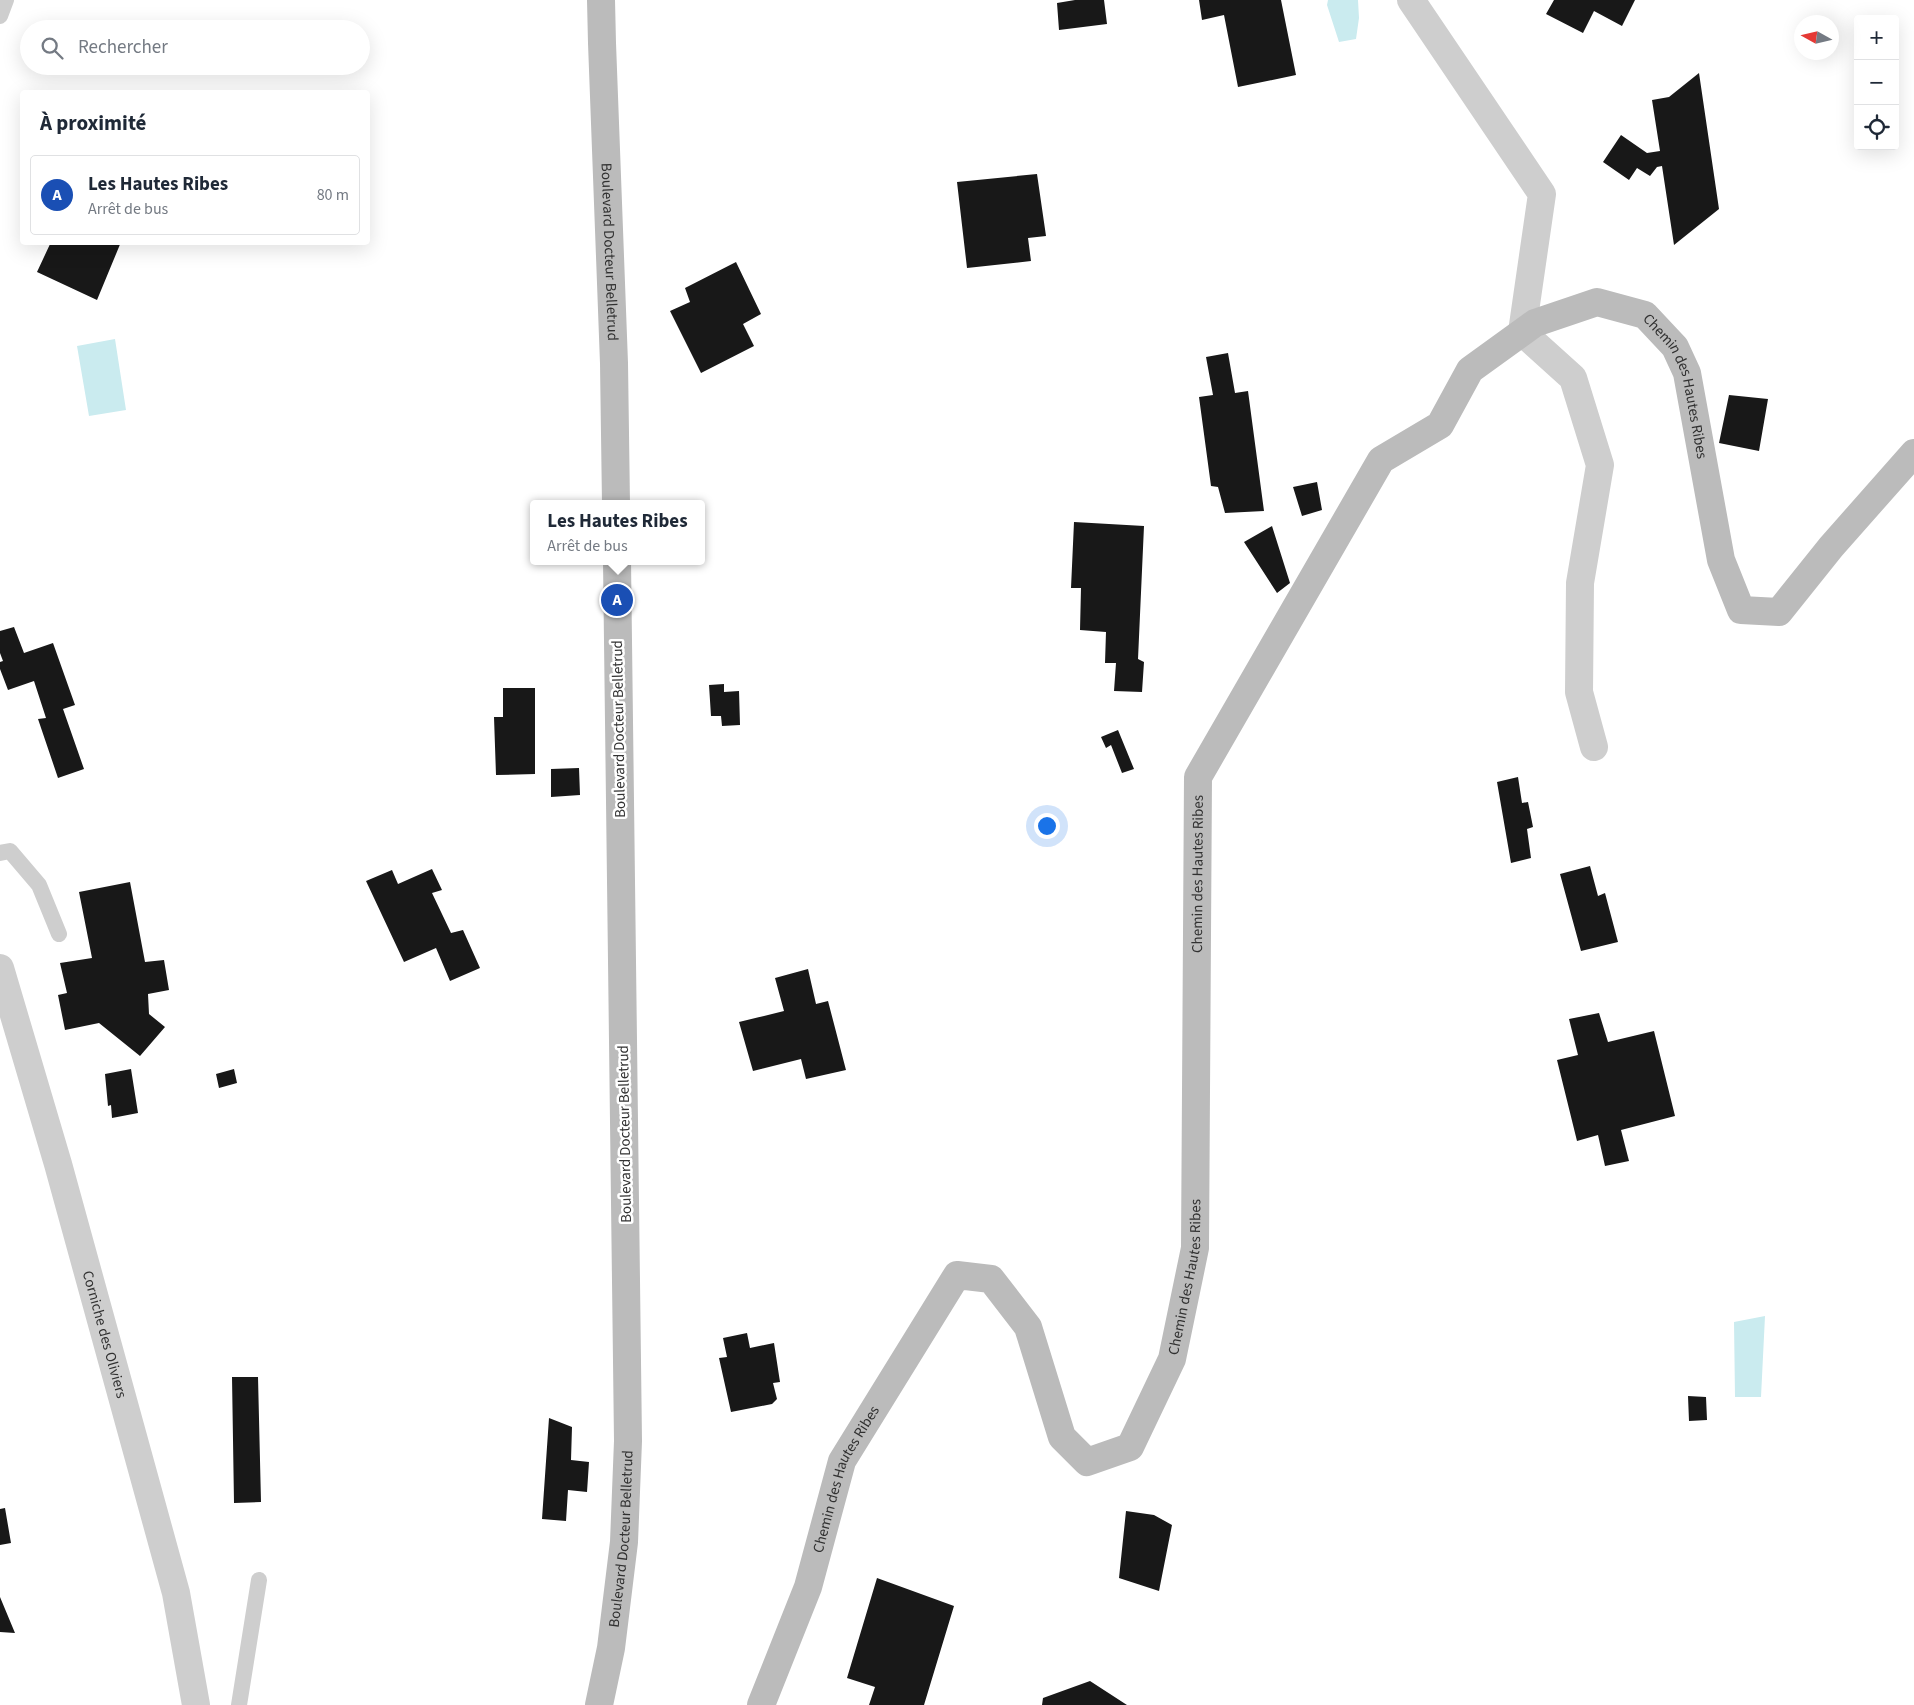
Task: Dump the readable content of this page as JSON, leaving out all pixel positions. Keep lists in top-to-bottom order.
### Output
{
  "streets": {
    "street": ["Boulevard Docteur Belletrud", "Chemin des Hautes Ribes", "Corniche des Oliviers"]
  },
  "north": "left",
  "page": {
    "map_buttons": ["+", "−"],
    "search": "Rechercher",
    "heading": "À proximité",
    "list": [
      {
        "mark": "A",
        "name": "Les Hautes Ribes",
        "note": "Arrêt de bus",
        "value": "80 m"
      }
    ],
    "popup": ["Les Hautes Ribes", "Arrêt de bus"],
    "pins": "A"
  }
}
